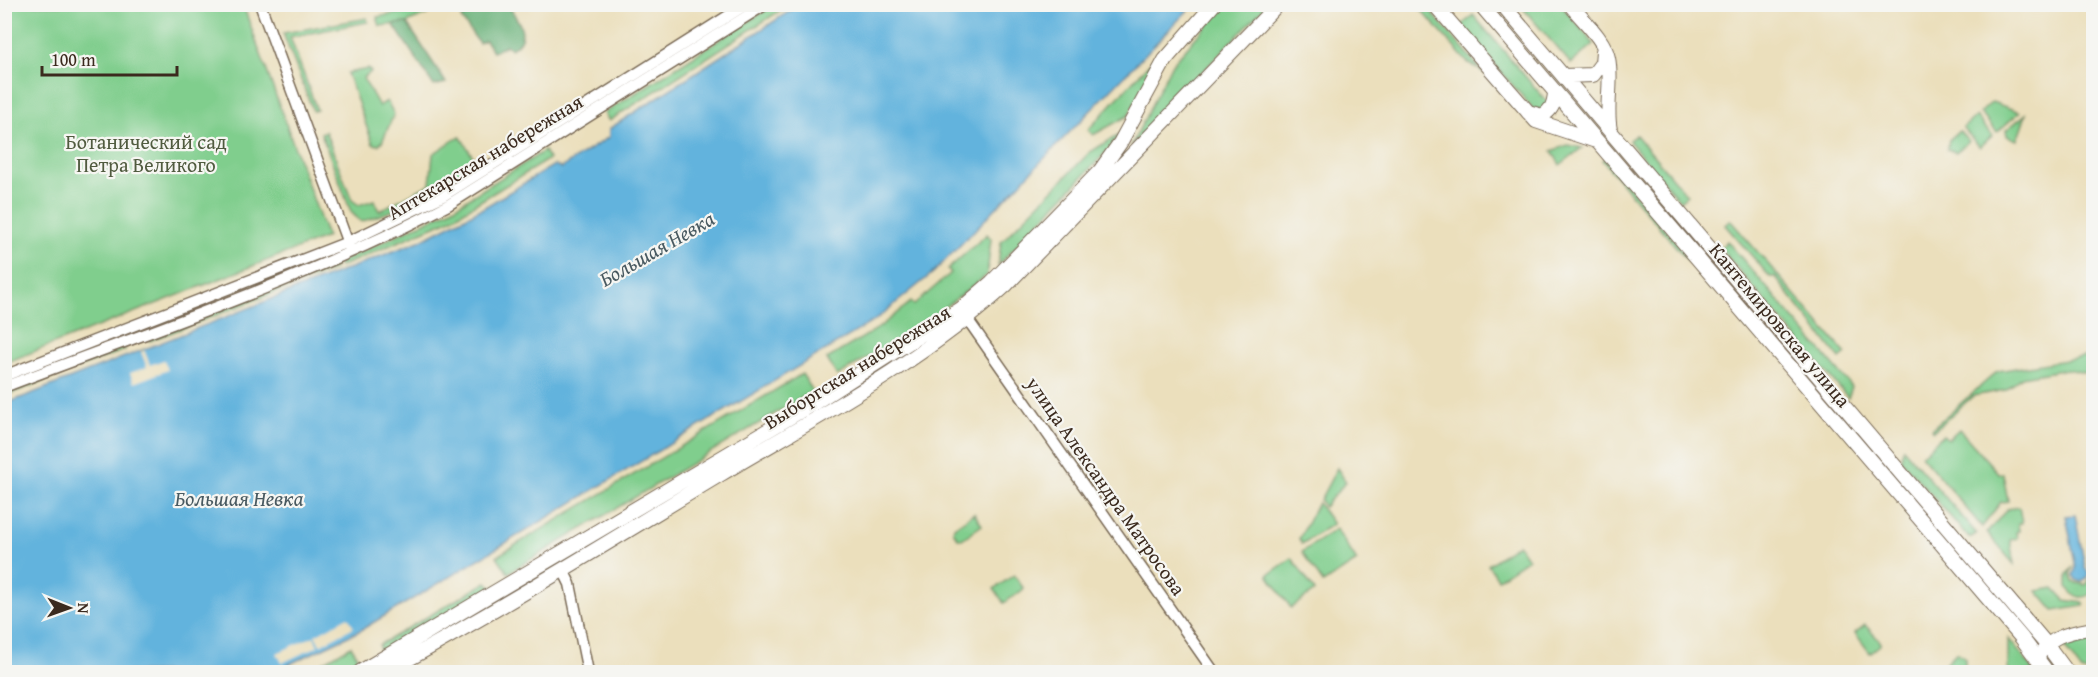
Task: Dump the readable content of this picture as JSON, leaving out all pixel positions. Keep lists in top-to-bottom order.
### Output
{
  "streets": {
    "main road": ["Кантемировская улица", "Выборгская набережная"],
    "street": ["Аптекарская набережная", "улица Александра Матросова"]
  },
  "crossings": [
    ["Выборгская набережная", "улица Александра Матросова"]
  ],
  "water": ["Большая Невка"],
  "parks": ["Ботанический сад Петра Великого"],
  "scale_bar": "100 m",
  "north": "right"
}
